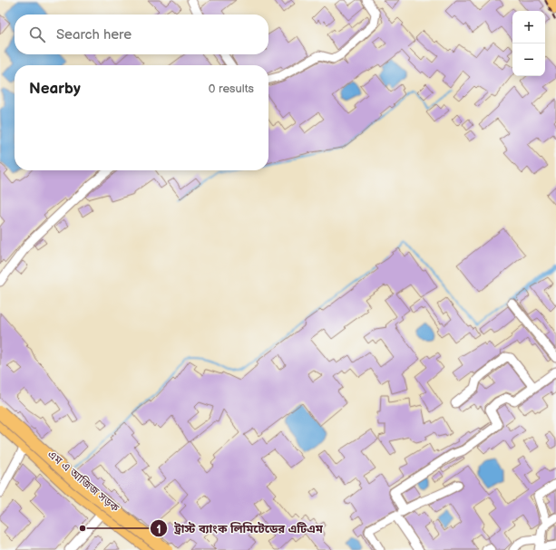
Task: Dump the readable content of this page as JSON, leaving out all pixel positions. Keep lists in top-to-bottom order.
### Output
{
  "streets": {
    "main road": ["এম এ আজিজ সড়ক"]
  },
  "places": ["ট্রাস্ট ব্যাংক লিমিটেডের এটিএম"],
  "page": {
    "map_buttons": ["+", "−"],
    "search": "Search here",
    "heading": ["Nearby", "0 results"]
  }
}
